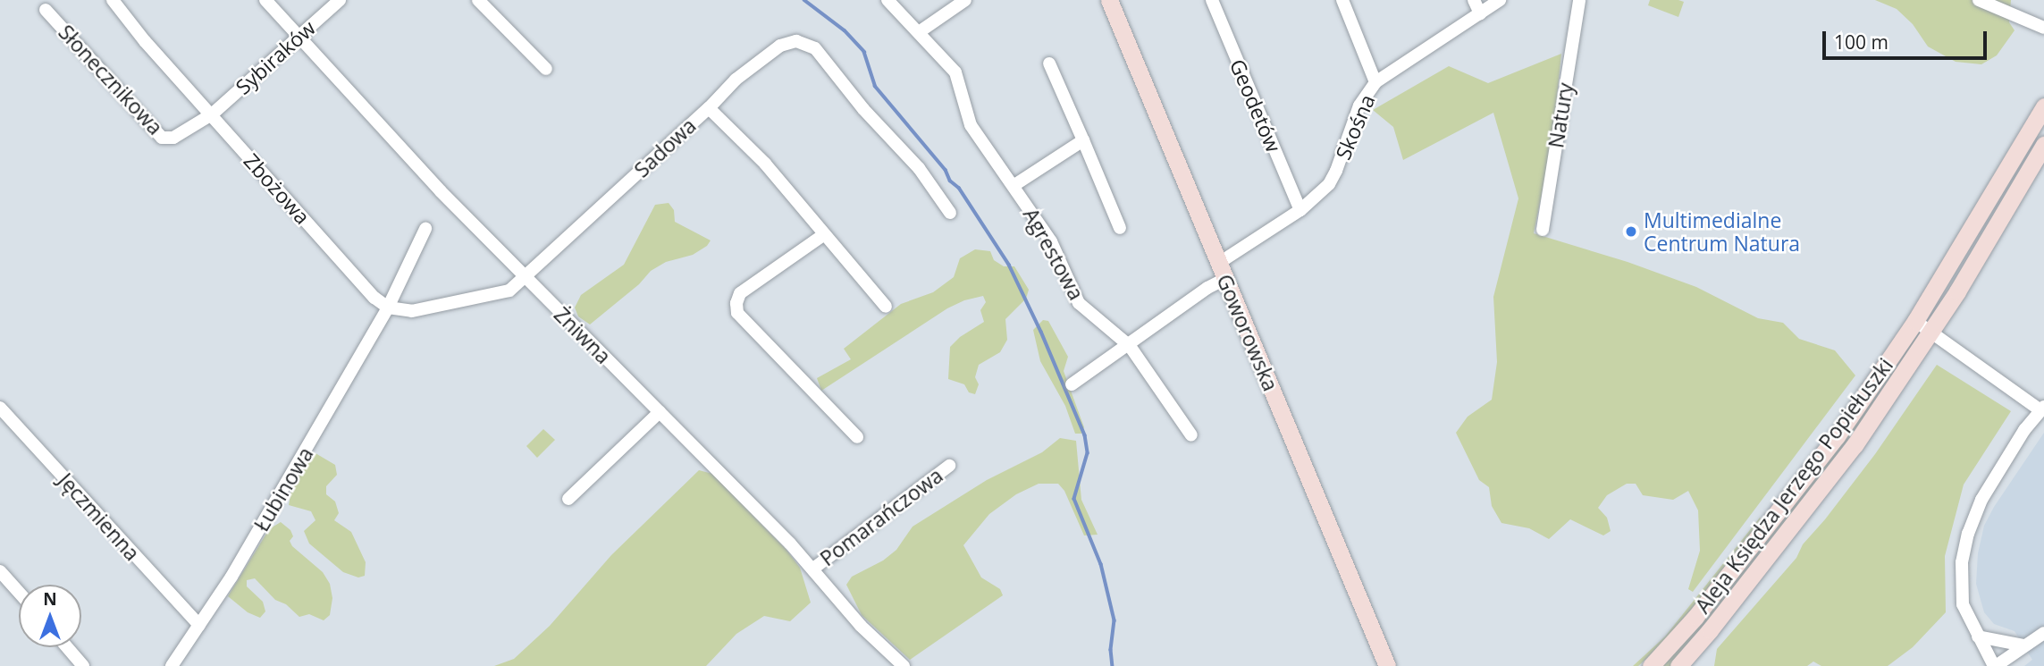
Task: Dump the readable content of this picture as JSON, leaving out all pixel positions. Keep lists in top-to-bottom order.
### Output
{
  "streets": {
    "main road": ["Goworowska", "Aleja Księdza Jerzego Popiełuszki"],
    "street": [
      "Sybiraków",
      "Słonecznikowa",
      "Geodetów",
      "Natury",
      "Skośna",
      "Sadowa",
      "Zbożowa",
      "Agrestowa",
      "Żniwna",
      "Łubinowa",
      "Jęczmienna",
      "Pomarańczowa"
    ]
  },
  "crossings": [
    ["Sybiraków", "Słonecznikowa"],
    ["Sybiraków", "Zbożowa"],
    ["Sybiraków", "Żniwna"],
    ["Słonecznikowa", "Zbożowa"],
    ["Geodetów", "Skośna"],
    ["Skośna", "Goworowska"],
    ["Sadowa", "Zbożowa"],
    ["Sadowa", "Żniwna"],
    ["Sadowa", "Łubinowa"],
    ["Zbożowa", "Łubinowa"],
    ["Żniwna", "Pomarańczowa"],
    ["Łubinowa", "Jęczmienna"]
  ],
  "places": ["Multimedialne Centrum Natura"],
  "scale_bar": "100 m",
  "north": "top"
}
